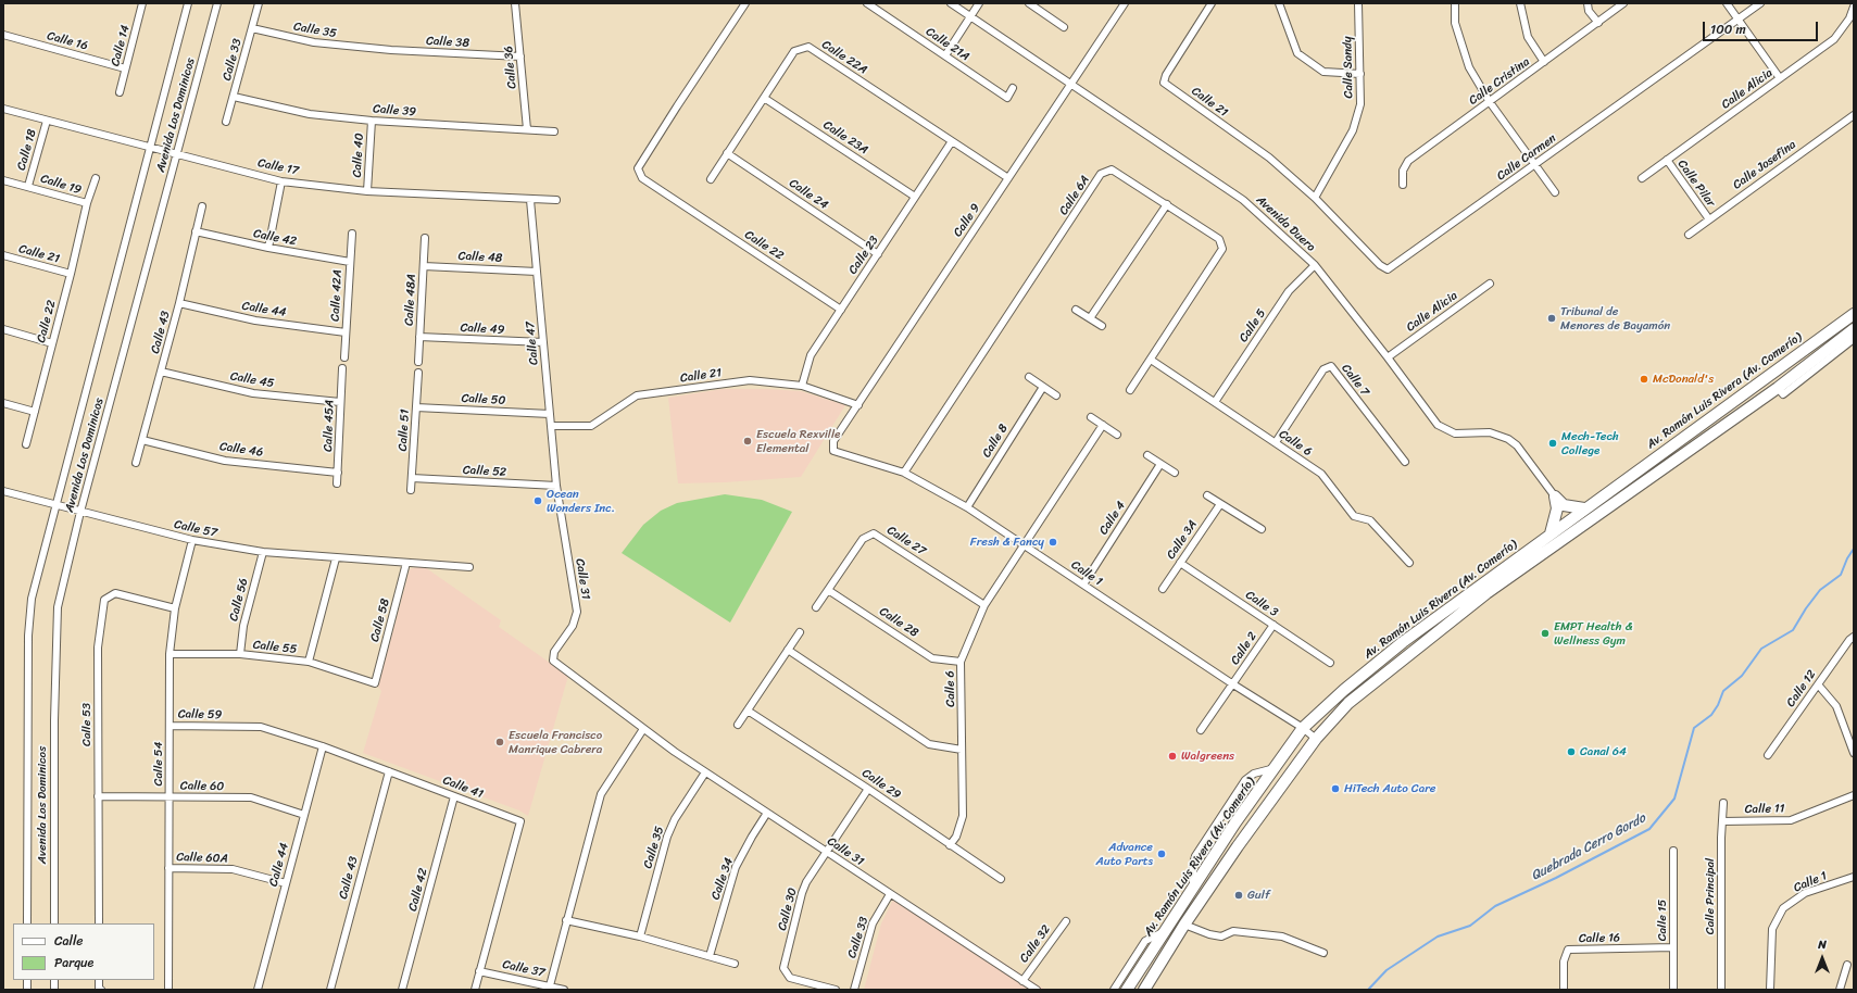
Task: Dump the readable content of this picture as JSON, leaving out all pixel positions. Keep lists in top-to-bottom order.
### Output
{
  "streets": {
    "main road": ["Av. Ramón Luis Rivera (Av. Comerío)"],
    "street": [
      "Calle 35",
      "Calle 16",
      "Calle 38",
      "Calle 21A",
      "Calle 14",
      "Calle 22A",
      "Calle 33",
      "Calle 36",
      "Calle Sandy",
      "Calle Cristina",
      "Calle Alicia",
      "Calle 21",
      "Calle 39",
      "Avenida Los Dominicos",
      "Calle 23A",
      "Calle 18",
      "Calle 40",
      "Calle Carmen",
      "Calle Josefina",
      "Calle 17",
      "Calle Pilar",
      "Calle 19",
      "Calle 24",
      "Calle 6A",
      "Calle 9",
      "Avenida Duero",
      "Calle 42",
      "Calle 22",
      "Calle 23",
      "Calle 48",
      "Calle 42A",
      "Calle 48A",
      "Calle 44",
      "Calle 5",
      "Calle 49",
      "Calle 43",
      "Calle 47",
      "Calle 45",
      "Calle 7",
      "Calle 50",
      "Calle 45A",
      "Calle 51",
      "Calle 8",
      "Calle 6",
      "Calle 46",
      "Calle 52",
      "Calle 4",
      "Calle 57",
      "Calle 3A",
      "Calle 27",
      "Calle 1",
      "Calle 31",
      "Calle 56",
      "Calle 3",
      "Calle 58",
      "Calle 28",
      "Calle 55",
      "Calle 2",
      "Calle 12",
      "Calle 59",
      "Calle 53",
      "Calle 54",
      "Calle 29",
      "Calle 60",
      "Calle 41",
      "Calle 11",
      "Calle 60A",
      "Calle 34",
      "Calle Principal",
      "Calle 30",
      "Calle 15",
      "Calle 32",
      "Calle 37"
    ]
  },
  "crossings": [
    ["Calle 35", "Calle 38"],
    ["Calle 35", "Calle 33"],
    ["Calle 35", "Calle 31"],
    ["Calle 16", "Calle 14"],
    ["Calle 16", "Calle 15"],
    ["Calle 38", "Calle 36"],
    ["Calle 22A", "Calle 23A"],
    ["Calle 22A", "Calle 24"],
    ["Calle 22A", "Calle 9"],
    ["Calle 22A", "Calle 23"],
    ["Calle 33", "Calle 39"],
    ["Calle 33", "Calle 31"],
    ["Calle 36", "Calle 39"],
    ["Calle Sandy", "Calle 21"],
    ["Calle Sandy", "Calle Carmen"],
    ["Calle Alicia", "Calle Pilar"],
    ["Calle Alicia", "Avenida Duero"],
    ["Calle 21", "Calle Carmen"],
    ["Calle 21", "Calle 9"],
    ["Calle 21", "Calle 22"],
    ["Calle 21", "Calle 23"],
    ["Calle 21", "Calle 47"],
    ["Calle 39", "Calle 40"],
    ["Avenida Los Dominicos", "Calle 17"],
    ["Avenida Los Dominicos", "Calle 57"],
    ["Calle 23A", "Calle 23"],
    ["Calle 18", "Calle 17"],
    ["Calle 18", "Calle 19"],
    ["Calle 40", "Calle 17"],
    ["Calle Josefina", "Calle Pilar"],
    ["Calle 17", "Calle 47"],
    ["Calle 19", "Calle 22"],
    ["Calle 24", "Calle 23"],
    ["Calle 6A", "Calle 6"],
    ["Calle 6A", "Calle 1"],
    ["Calle 9", "Avenida Duero"],
    ["Calle 9", "Calle 1"],
    ["Avenida Duero", "Calle 5"],
    ["Calle 42", "Calle 42A"],
    ["Calle 42", "Calle 43"],
    ["Calle 42", "Calle 41"],
    ["Calle 22", "Calle 23"],
    ["Calle 48", "Calle 48A"],
    ["Calle 48", "Calle 47"],
    ["Calle 42A", "Calle 44"],
    ["Calle 48A", "Calle 49"],
    ["Calle 44", "Calle 43"],
    ["Calle 44", "Calle 60"],
    ["Calle 44", "Calle 41"],
    ["Calle 44", "Calle 60A"],
    ["Calle 5", "Calle 6"],
    ["Calle 49", "Calle 47"],
    ["Calle 43", "Calle 45"],
    ["Calle 43", "Calle 46"],
    ["Calle 43", "Calle 41"],
    ["Calle 47", "Calle 50"],
    ["Calle 47", "Calle 52"],
    ["Calle 47", "Calle 31"],
    ["Calle 45", "Calle 45A"],
    ["Calle 7", "Calle 6"],
    ["Av. Ramón Luis Rivera (Av. Comerío)", "Calle 1"],
    ["Calle 50", "Calle 51"],
    ["Calle 45A", "Calle 46"],
    ["Calle 51", "Calle 52"],
    ["Calle 8", "Calle 1"],
    ["Calle 6", "Calle 27"],
    ["Calle 6", "Calle 1"],
    ["Calle 6", "Calle 28"],
    ["Calle 6", "Calle 29"],
    ["Calle 52", "Calle 31"],
    ["Calle 4", "Calle 1"],
    ["Calle 57", "Calle 56"],
    ["Calle 57", "Calle 58"],
    ["Calle 57", "Calle 54"],
    ["Calle 3A", "Calle 3"],
    ["Calle 27", "Calle 28"],
    ["Calle 1", "Calle 2"],
    ["Calle 31", "Calle 34"],
    ["Calle 31", "Calle 30"],
    ["Calle 31", "Calle 32"],
    ["Calle 56", "Calle 55"],
    ["Calle 3", "Calle 2"],
    ["Calle 58", "Calle 55"],
    ["Calle 55", "Calle 54"],
    ["Calle 59", "Calle 54"],
    ["Calle 59", "Calle 41"],
    ["Calle 53", "Calle 54"],
    ["Calle 53", "Calle 60"],
    ["Calle 54", "Calle 60"],
    ["Calle 54", "Calle 60A"],
    ["Calle 29", "Calle 30"],
    ["Calle 41", "Calle 37"],
    ["Calle 11", "Calle Principal"]
  ],
  "water": ["Quebrada Cerro Gordo"],
  "places": [
    "Tribunal de Menores de Bayamón",
    "McDonald's",
    "Escuela Rexville Elemental",
    "Mech-Tech College",
    "Ocean Wonders Inc.",
    "Fresh & Fancy",
    "EMPT Health & Wellness Gym",
    "Escuela Francisco Manrique Cabrera",
    "Canal 64",
    "Walgreens",
    "HiTech Auto Care",
    "Advance Auto Parts",
    "Gulf"
  ],
  "legend": ["Calle", "Parque"],
  "scale_bar": "100 m",
  "north": "top"
}
